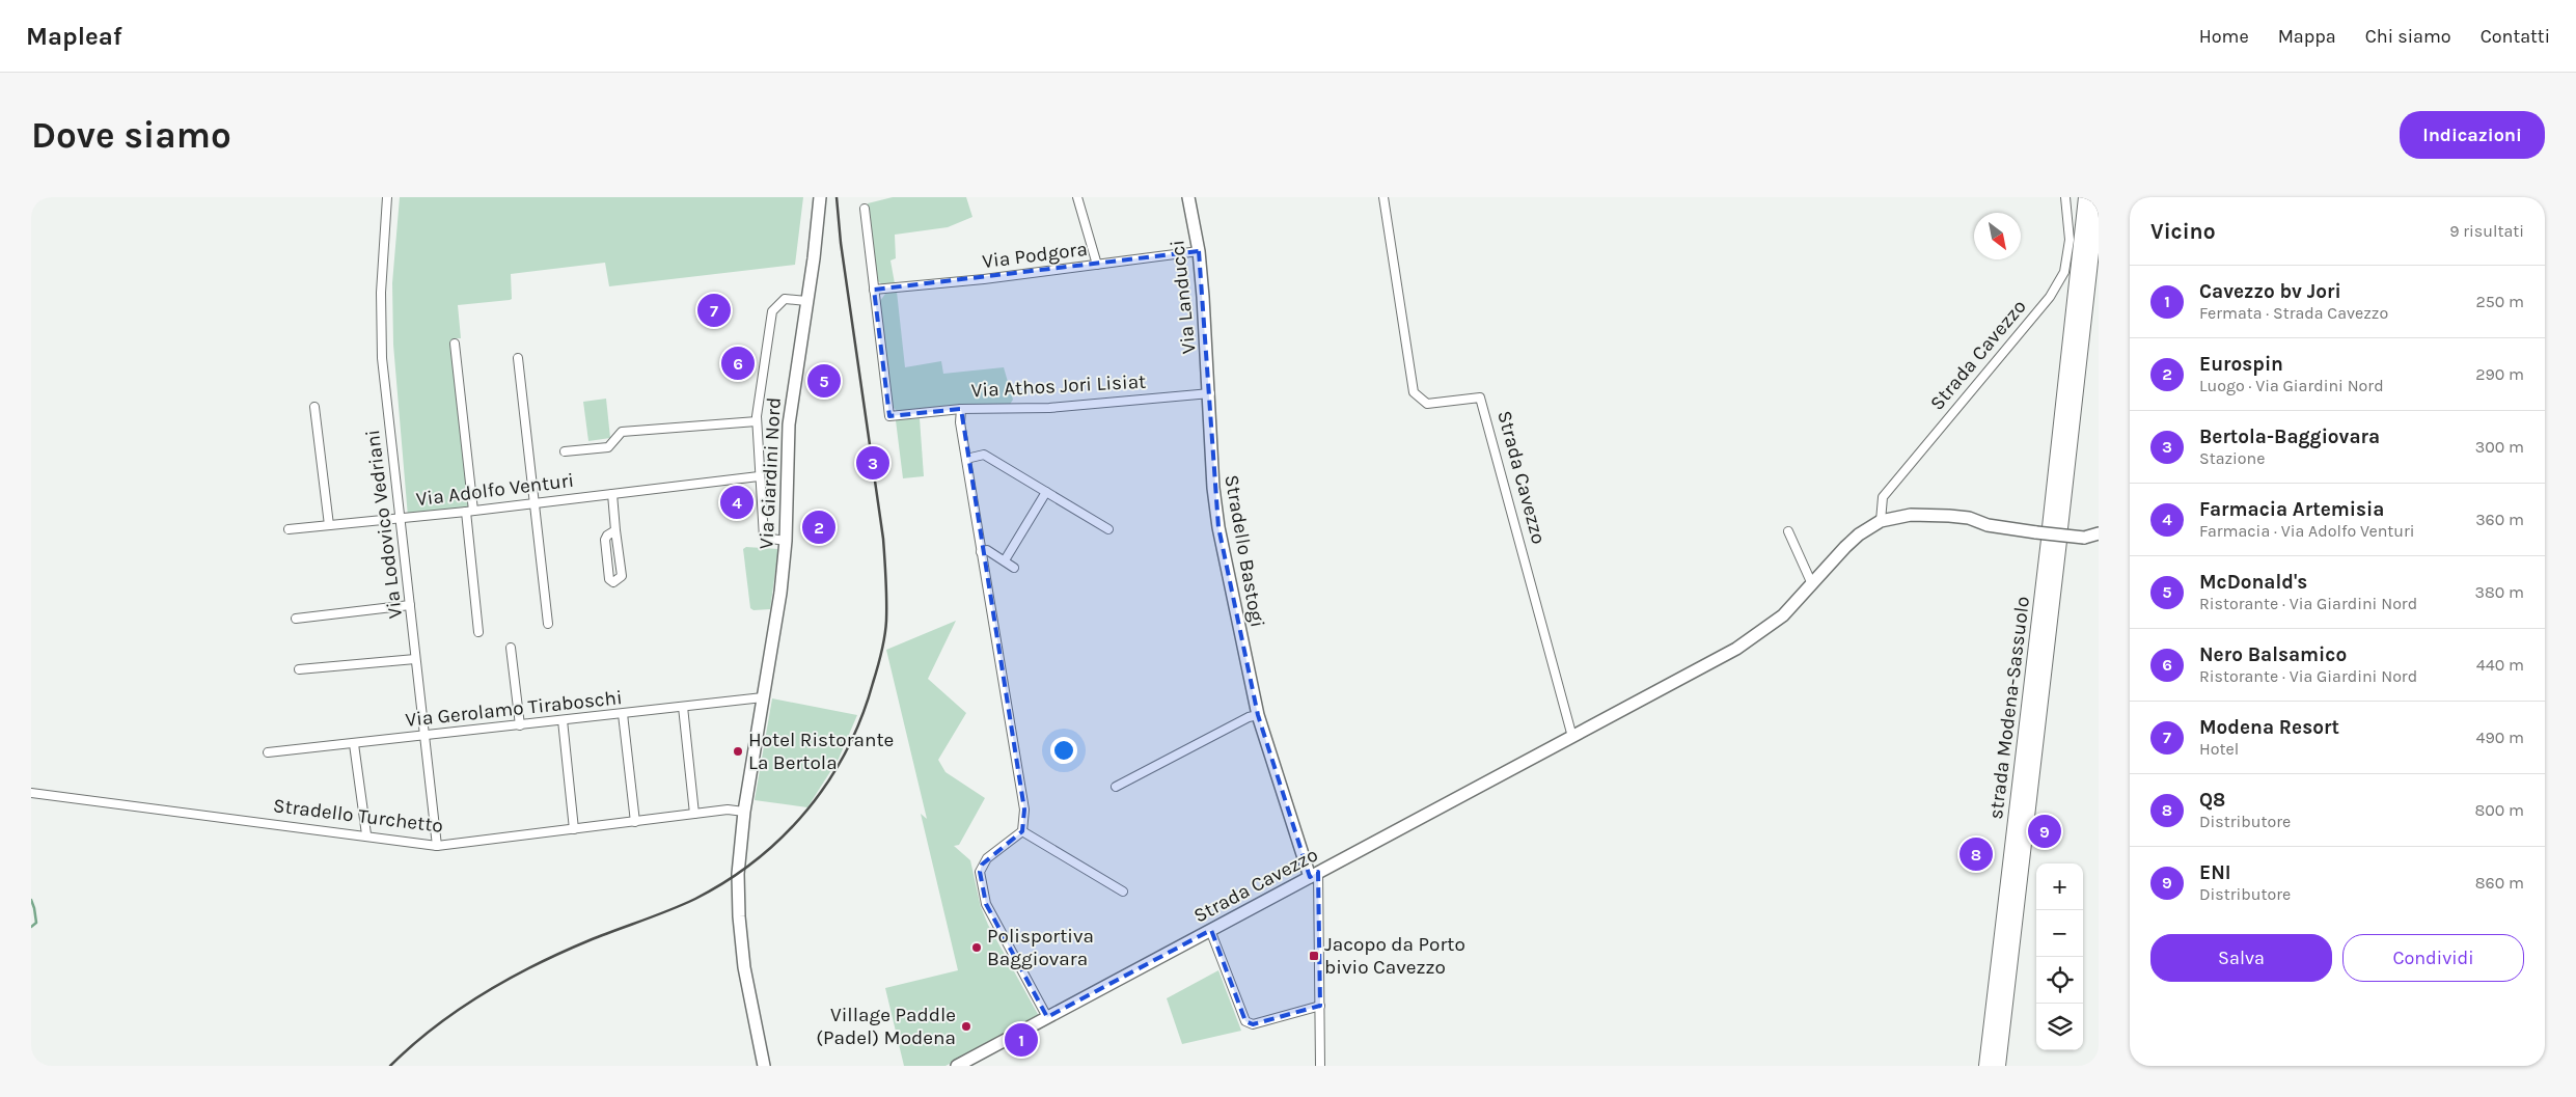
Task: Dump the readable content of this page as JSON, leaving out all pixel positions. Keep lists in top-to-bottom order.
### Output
{
  "streets": {
    "highway": ["strada Modena-Sassuolo"],
    "street": [
      "Via Podgora",
      "Via Landucci",
      "Strada Cavezzo",
      "Via Athos Jori Lisiat",
      "Via Giardini Nord",
      "Via Adolfo Venturi",
      "Via Lodovico Vedriani",
      "Stradello Bastogi",
      "Via Gerolamo Tiraboschi",
      "Stradello Turchetto"
    ]
  },
  "crossings": [
    ["Via Podgora", "Via Landucci"],
    ["Via Landucci", "Via Athos Jori Lisiat"],
    ["Via Landucci", "Stradello Bastogi"],
    ["Strada Cavezzo", "Stradello Bastogi"],
    ["Strada Cavezzo", "strada Modena-Sassuolo"],
    ["Via Athos Jori Lisiat", "Stradello Bastogi"],
    ["Via Giardini Nord", "Via Gerolamo Tiraboschi"],
    ["Via Giardini Nord", "Stradello Turchetto"],
    ["Via Adolfo Venturi", "Via Lodovico Vedriani"],
    ["Via Lodovico Vedriani", "Via Gerolamo Tiraboschi"],
    ["Via Lodovico Vedriani", "Stradello Turchetto"]
  ],
  "places": {
    "other": ["Hotel Ristorante La Bertola", "Polisportiva Baggiovara", "Village Paddle (Padel) Modena"],
    "transit": ["Jacopo da Porto bivio Cavezzo"]
  },
  "north": "bottom right",
  "page": {
    "header": "Mapleaf",
    "nav": [
      "Home",
      "Mappa",
      "Chi siamo",
      "Contatti"
    ],
    "buttons": [
      "Indicazioni",
      ["Salva", "Condividi"]
    ],
    "title": "Dove siamo",
    "heading": ["Vicino", "9 risultati"],
    "list": [
      {
        "mark": "1",
        "name": "Cavezzo bv Jori",
        "note": "Fermata · Strada Cavezzo",
        "value": "250 m"
      },
      {
        "mark": "2",
        "name": "Eurospin",
        "note": "Luogo · Via Giardini Nord",
        "value": "290 m"
      },
      {
        "mark": "3",
        "name": "Bertola-Baggiovara",
        "note": "Stazione",
        "value": "300 m"
      },
      {
        "mark": "4",
        "name": "Farmacia Artemisia",
        "note": "Farmacia · Via Adolfo Venturi",
        "value": "360 m"
      },
      {
        "mark": "5",
        "name": "McDonald's",
        "note": "Ristorante · Via Giardini Nord",
        "value": "380 m"
      },
      {
        "mark": "6",
        "name": "Nero Balsamico",
        "note": "Ristorante · Via Giardini Nord",
        "value": "440 m"
      },
      {
        "mark": "7",
        "name": "Modena Resort",
        "note": "Hotel",
        "value": "490 m"
      },
      {
        "mark": "8",
        "name": "Q8",
        "note": "Distributore",
        "value": "800 m"
      },
      {
        "mark": "9",
        "name": "ENI",
        "note": "Distributore",
        "value": "860 m"
      }
    ],
    "pins": [
      "7",
      "6",
      "5",
      "3",
      "4",
      "2",
      "9",
      "8",
      "1"
    ],
    "map_buttons": ["+", "−"]
  }
}
